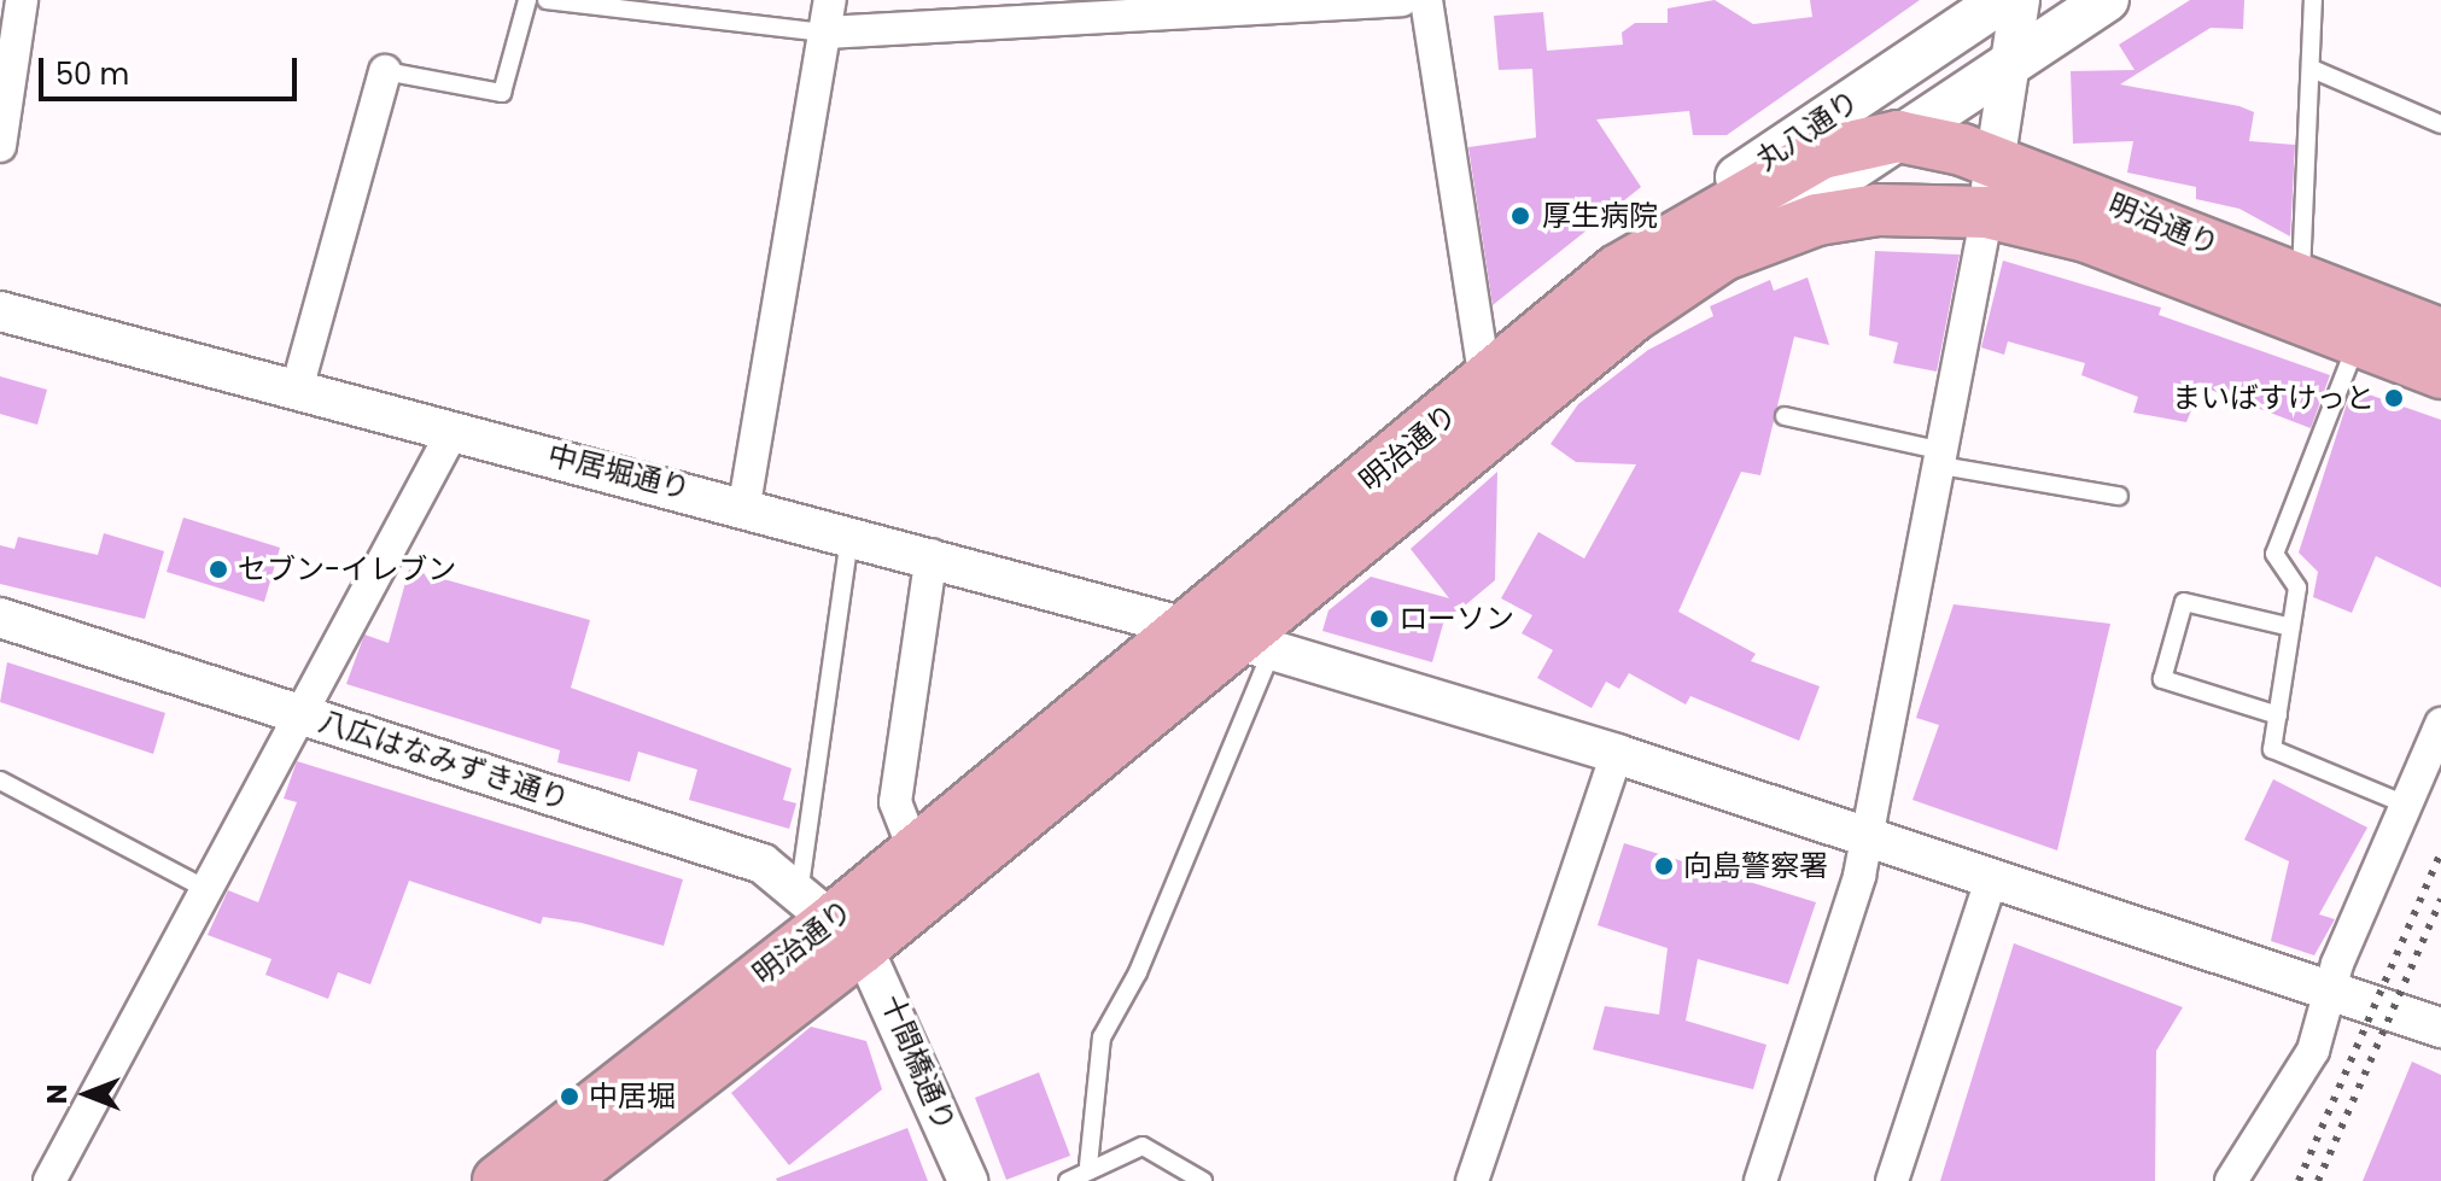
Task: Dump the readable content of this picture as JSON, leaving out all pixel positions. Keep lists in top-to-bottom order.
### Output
{
  "streets": {
    "main road": ["丸八通り", "明治通り"],
    "street": ["中居堀通り", "八広はなみずき通り", "十間橋通り"]
  },
  "crossings": [
    ["丸八通り", "明治通り"],
    ["明治通り", "中居堀通り"],
    ["明治通り", "八広はなみずき通り"],
    ["明治通り", "十間橋通り"],
    ["八広はなみずき通り", "十間橋通り"]
  ],
  "places": [
    "厚生病院",
    "まいばすけっと",
    "セブン-イレブン",
    "ローソン",
    "向島警察署",
    "中居堀"
  ],
  "scale_bar": "50 m",
  "north": "left"
}
